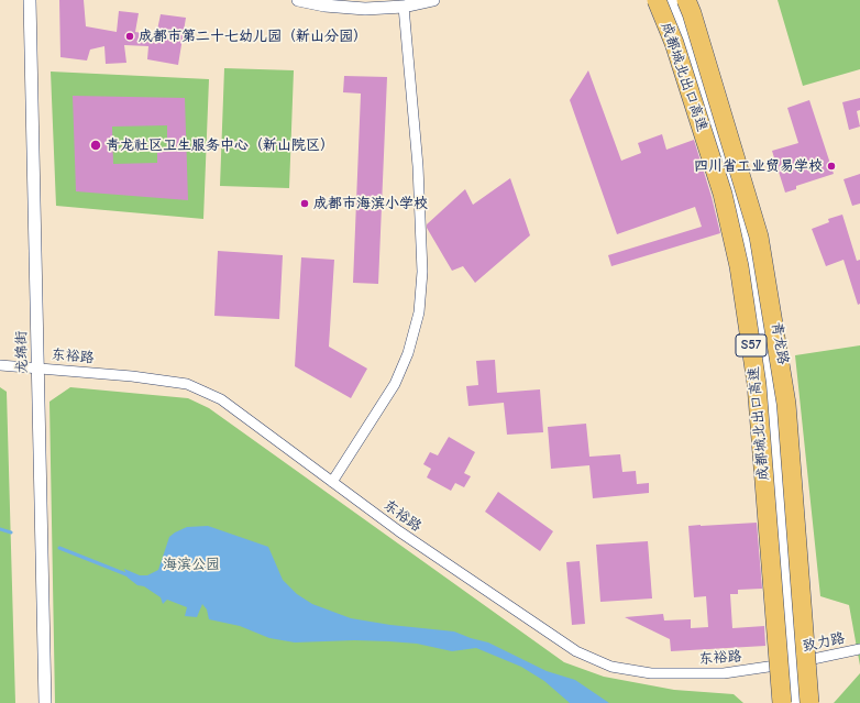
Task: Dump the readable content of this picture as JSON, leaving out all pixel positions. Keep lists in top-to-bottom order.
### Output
{
  "streets": {
    "highway": ["成都城北出口高速", "S57"],
    "street": [
      "青龙路",
      "龙绵街",
      "东裕路",
      "致力路"
    ]
  },
  "crossings": [
    ["青龙路", "东裕路"],
    ["青龙路", "致力路"],
    ["龙绵街", "东裕路"],
    ["东裕路", "致力路"]
  ],
  "parks": ["海滨公园"],
  "places": [
    "成都市第二十七幼儿园（新山分园）",
    "青龙社区卫生服务中心（新山院区）",
    "四川省工业贸易学校",
    "成都市海滨小学校"
  ]
}
